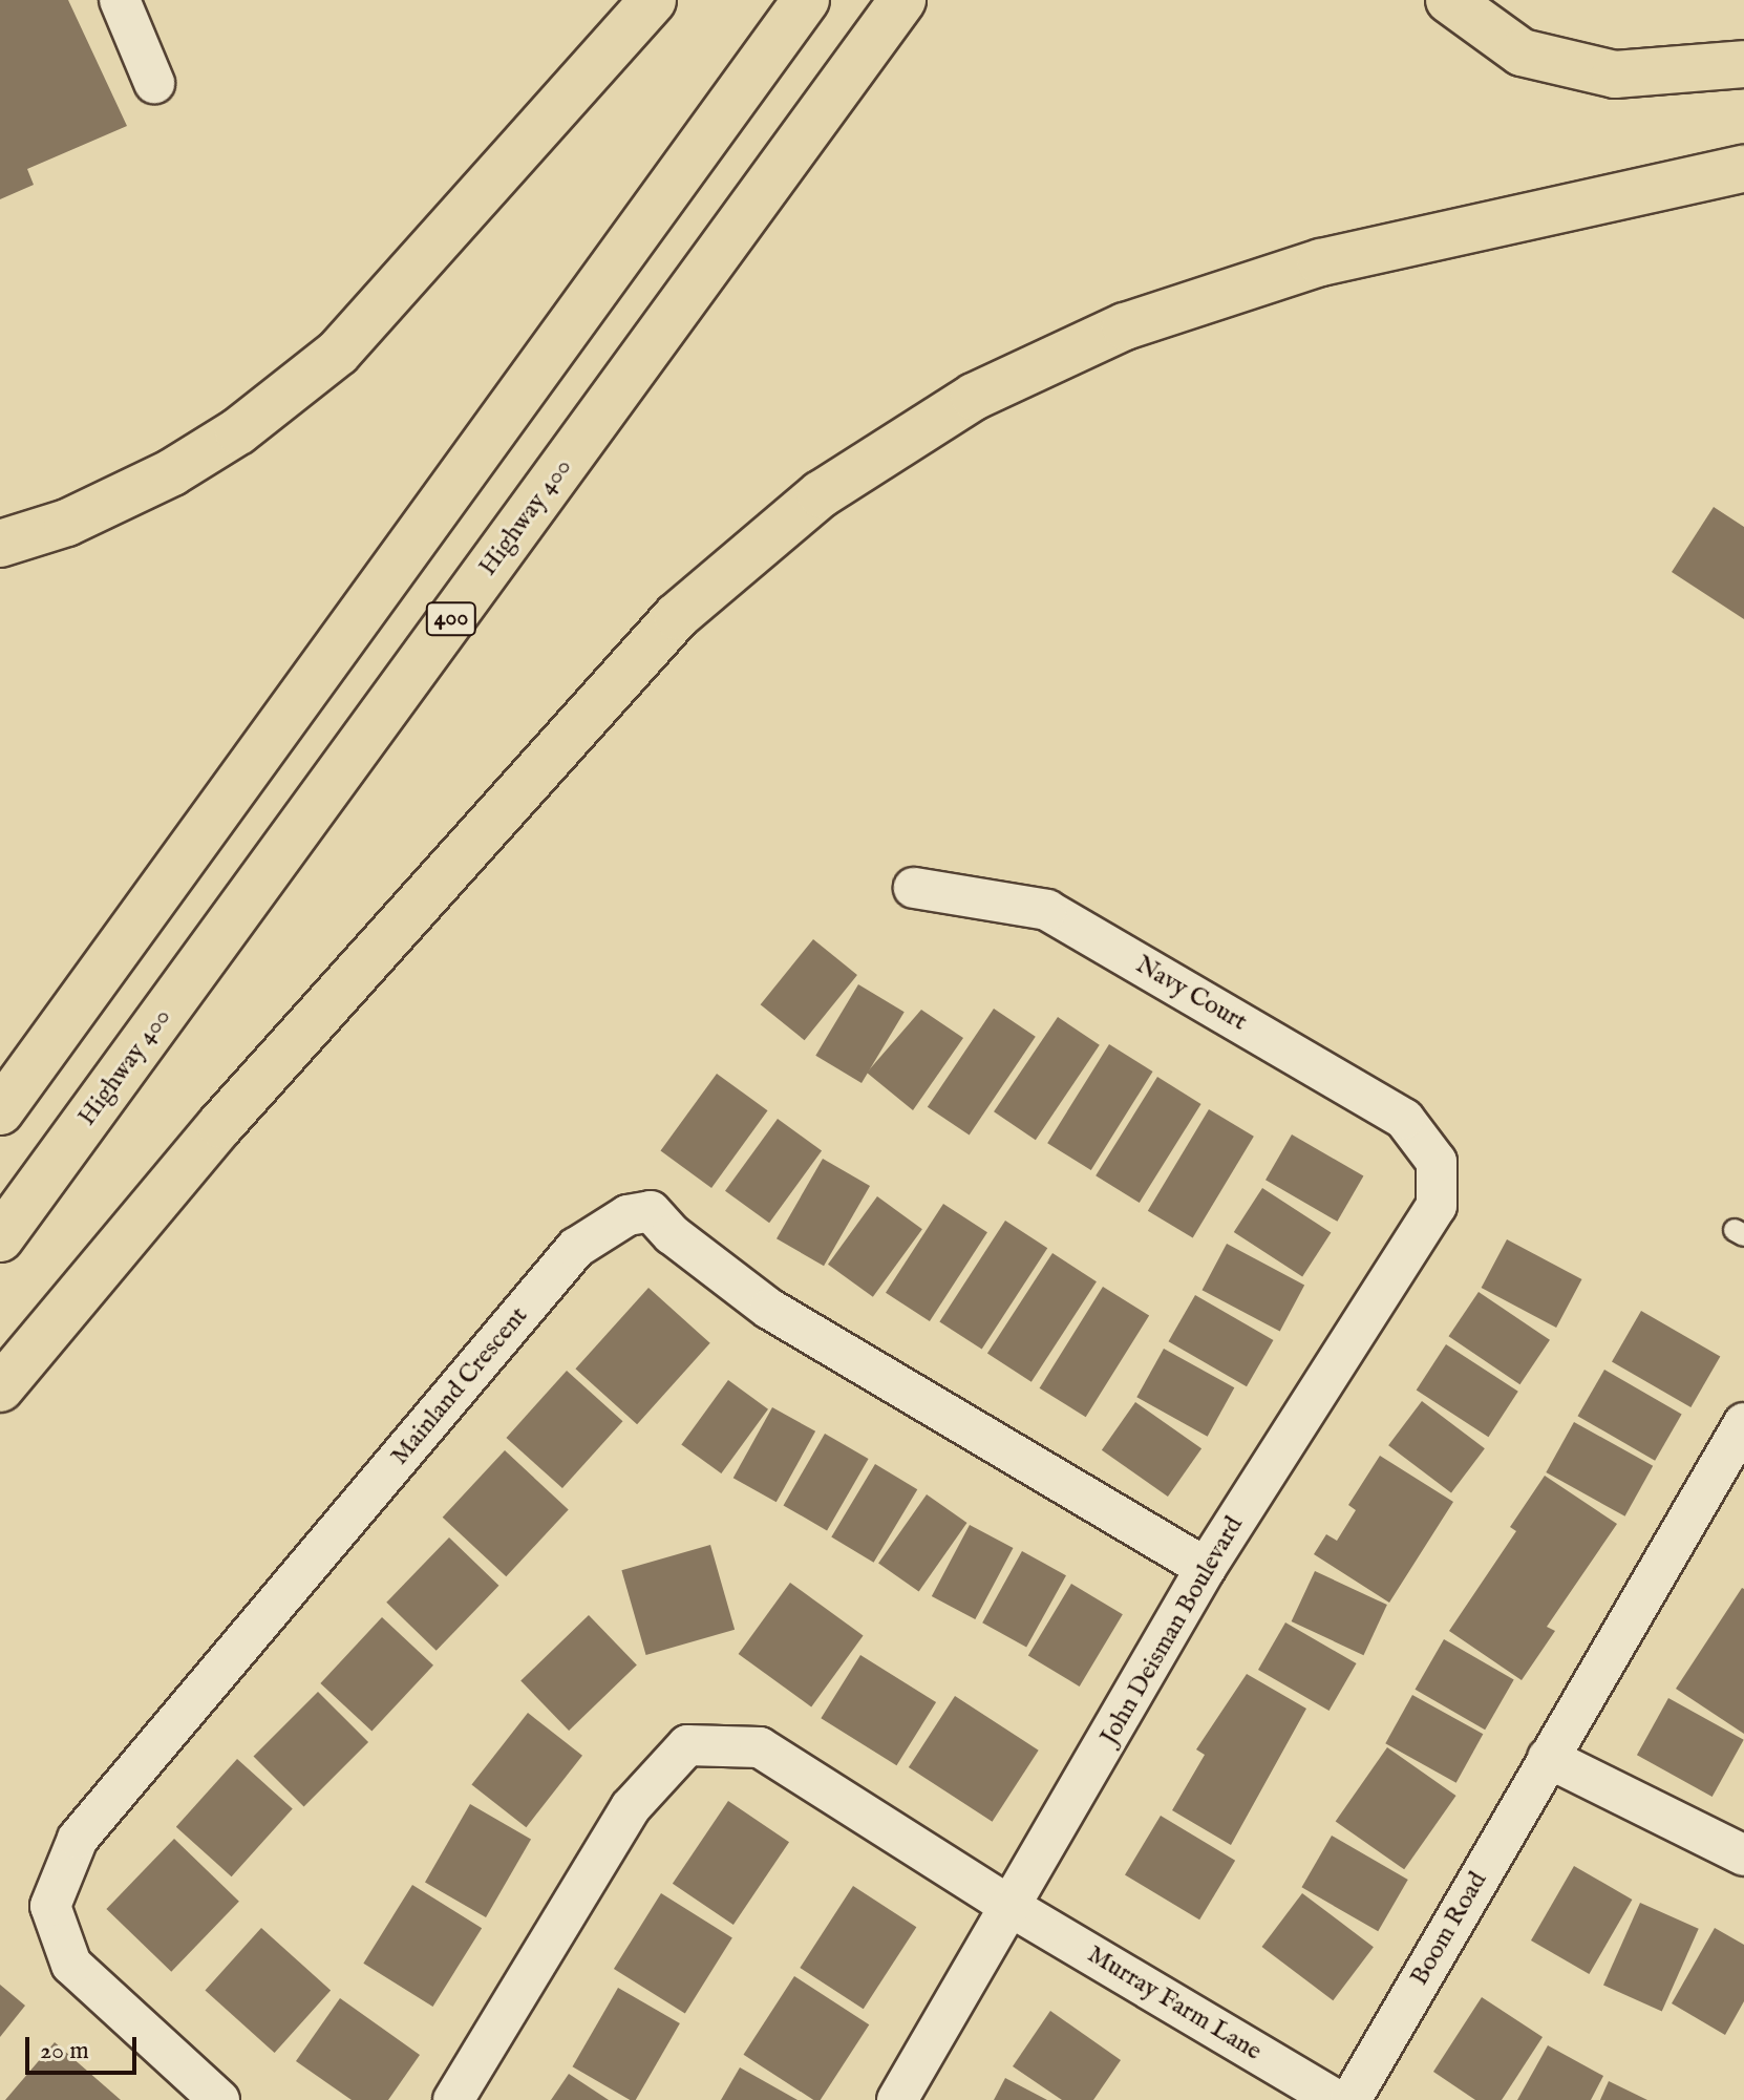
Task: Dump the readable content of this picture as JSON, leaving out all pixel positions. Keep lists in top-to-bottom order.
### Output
{
  "streets": {
    "highway": ["Highway 400", "400"],
    "street": [
      "Navy Court",
      "Mainland Crescent",
      "John Deisman Boulevard",
      "Boom Road",
      "Murray Farm Lane"
    ]
  },
  "crossings": [
    ["Navy Court", "John Deisman Boulevard"],
    ["Mainland Crescent", "John Deisman Boulevard"],
    ["John Deisman Boulevard", "Murray Farm Lane"]
  ],
  "scale_bar": "20 m"
}
